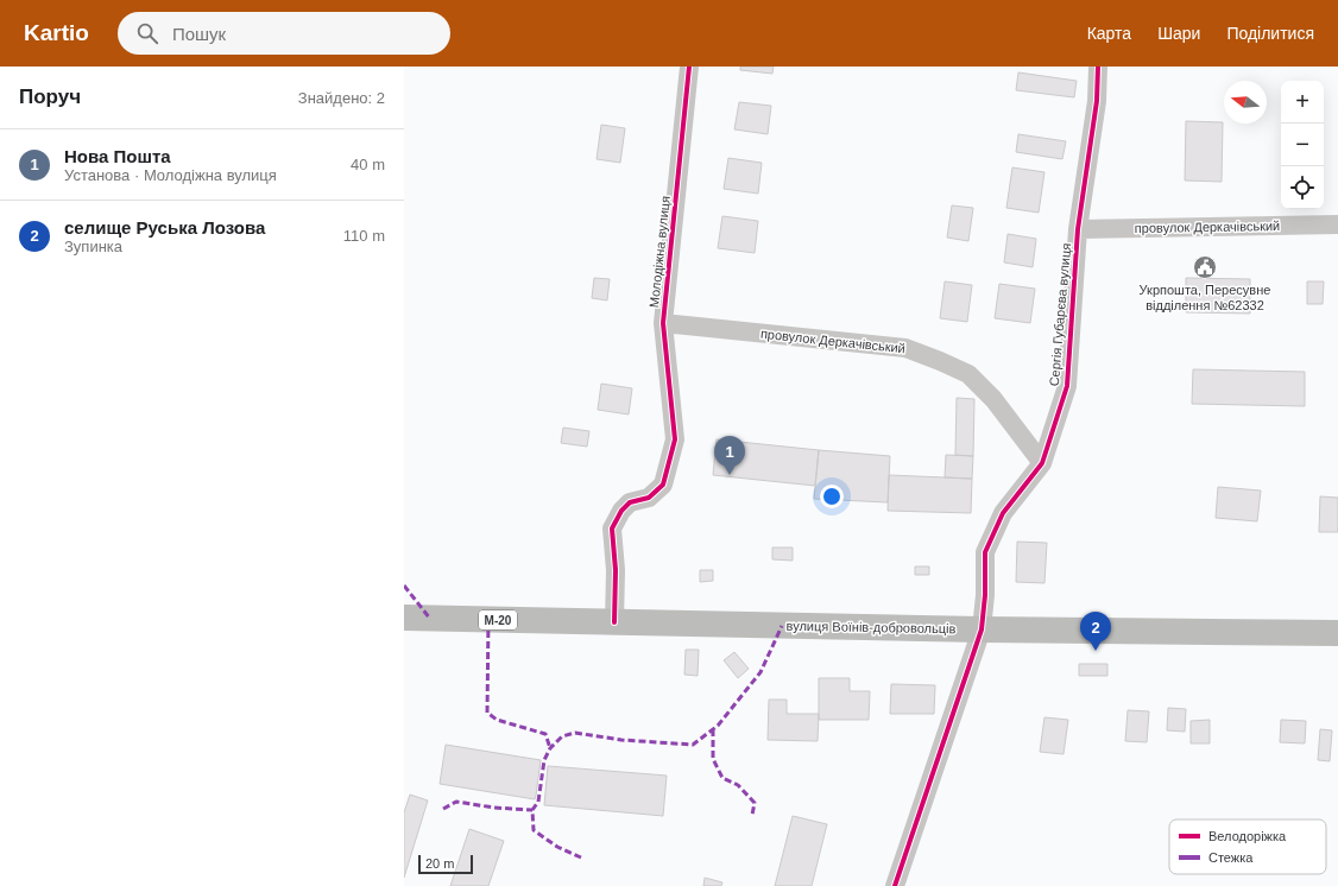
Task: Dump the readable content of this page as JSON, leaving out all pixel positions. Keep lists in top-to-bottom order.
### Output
{
  "streets": {
    "highway": ["М-20", "вулиця Воїнів-добровольців"],
    "street": ["провулок Деркачівський", "Молодіжна вулиця", "Сергія Губарєва вулиця"]
  },
  "crossings": [
    ["провулок Деркачівський", "Молодіжна вулиця"],
    ["провулок Деркачівський", "Сергія Губарєва вулиця"],
    ["Молодіжна вулиця", "вулиця Воїнів-добровольців"],
    ["Сергія Губарєва вулиця", "вулиця Воїнів-добровольців"]
  ],
  "places": {
    "public building": ["Укрпошта, Пересувне відділення №62332"]
  },
  "legend": ["Велодоріжка", "Стежка"],
  "scale_bar": "20 m",
  "north": "left",
  "page": {
    "header": "Kartio",
    "search": "Пошук",
    "nav": ["Карта", "Шари", "Поділитися"],
    "heading": ["Поруч", "Знайдено: 2"],
    "map_buttons": ["+", "−"],
    "list": [
      {
        "mark": "1",
        "name": "Нова Пошта",
        "note": "Установа · Молодіжна вулиця",
        "value": "40 m"
      },
      {
        "mark": "2",
        "name": "селище Руська Лозова",
        "note": "Зупинка",
        "value": "110 m"
      }
    ],
    "pins": ["1", "2"],
    "scale": "20 m"
  }
}
